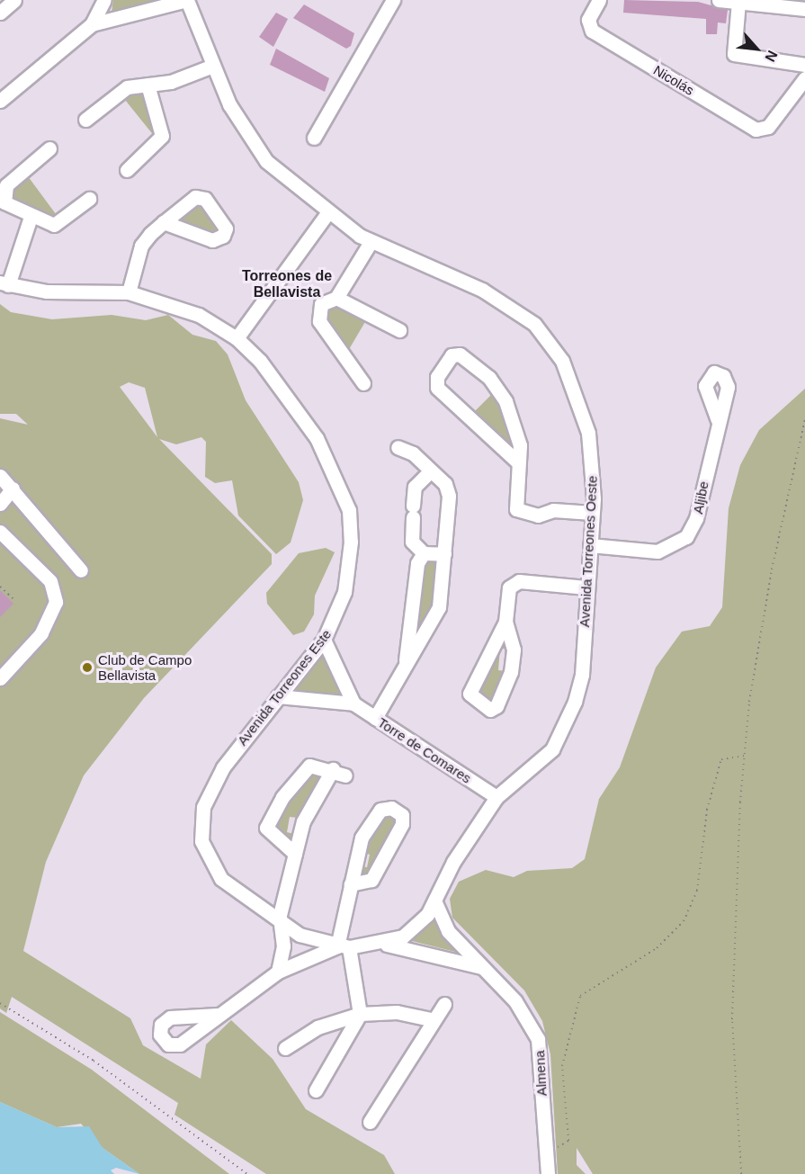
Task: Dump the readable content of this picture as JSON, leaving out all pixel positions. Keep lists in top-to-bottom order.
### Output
{
  "streets": {
    "street": [
      "Nicolás",
      "Aljibe",
      "Avenida Torreones Oeste",
      "Avenida Torreones Este",
      "Torre de Comares",
      "Almena"
    ]
  },
  "crossings": [
    ["Aljibe", "Avenida Torreones Oeste"],
    ["Avenida Torreones Oeste", "Avenida Torreones Este"],
    ["Avenida Torreones Oeste", "Torre de Comares"],
    ["Avenida Torreones Oeste", "Almena"],
    ["Avenida Torreones Este", "Torre de Comares"]
  ],
  "districts": ["Torreones de Bellavista"],
  "places": ["Club de Campo Bellavista"],
  "north": "bottom right"
}
